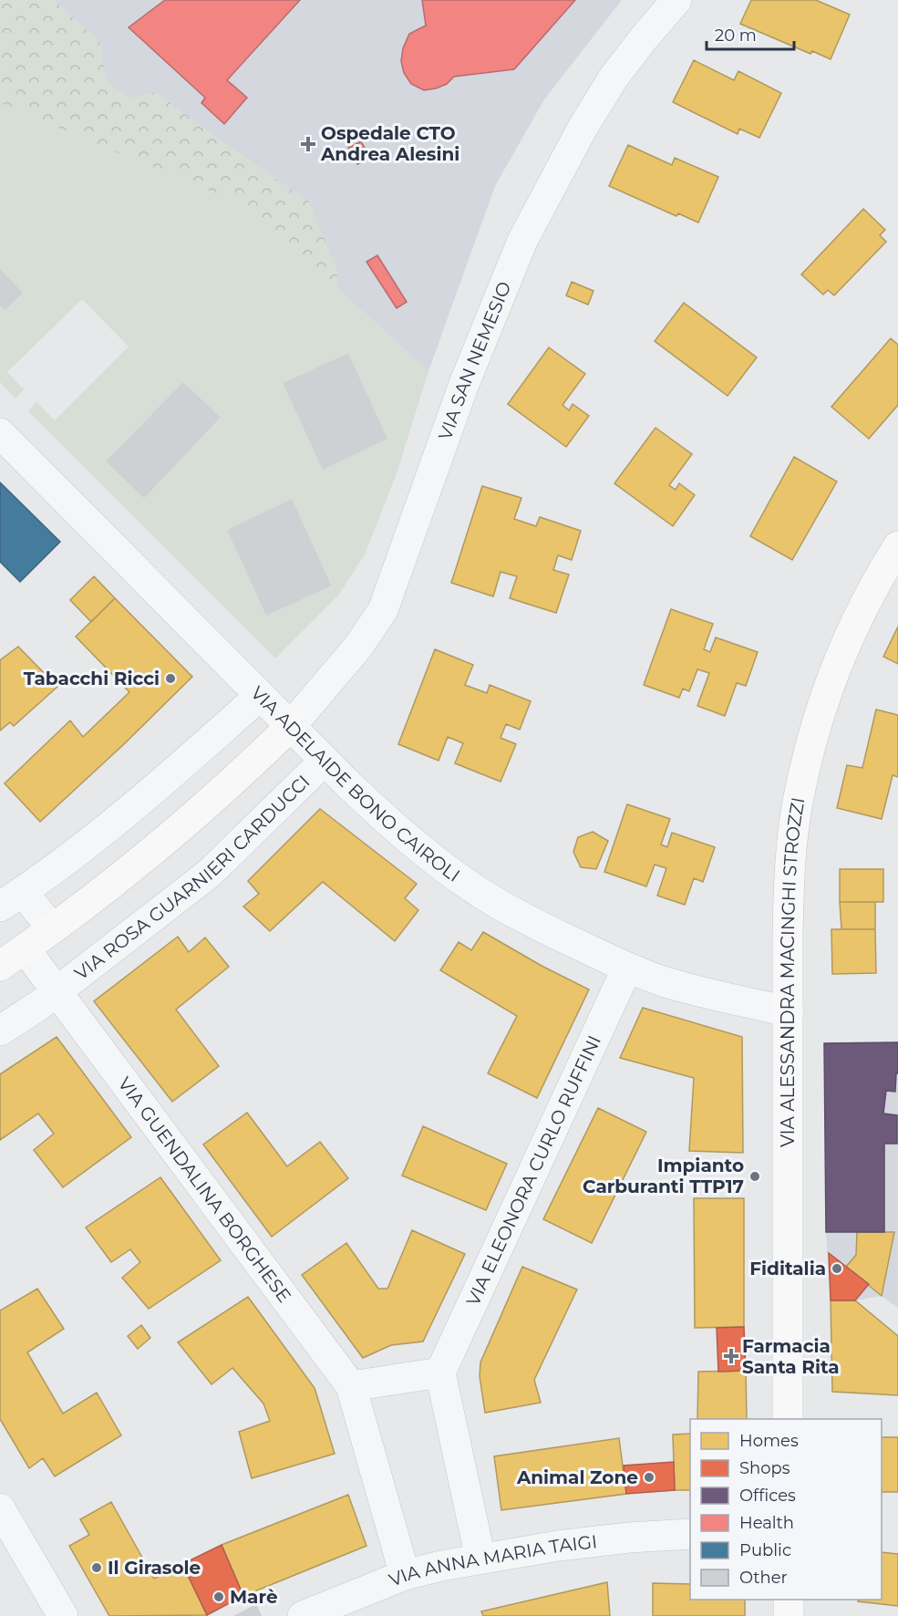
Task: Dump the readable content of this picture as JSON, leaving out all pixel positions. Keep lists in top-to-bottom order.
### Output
{
  "streets": {
    "street": [
      "VIA SAN NEMESIO",
      "VIA ADELAIDE BONO CAIROLI",
      "VIA ROSA GUARNIERI CARDUCCI",
      "VIA ALESSANDRA MACINGHI STROZZI",
      "VIA ELEONORA CURLO RUFFINI",
      "VIA GUENDALINA BORGHESE",
      "VIA ANNA MARIA TAIGI"
    ]
  },
  "crossings": [
    ["VIA SAN NEMESIO", "VIA ADELAIDE BONO CAIROLI"],
    ["VIA ADELAIDE BONO CAIROLI", "VIA ROSA GUARNIERI CARDUCCI"],
    ["VIA ADELAIDE BONO CAIROLI", "VIA ALESSANDRA MACINGHI STROZZI"],
    ["VIA ADELAIDE BONO CAIROLI", "VIA ELEONORA CURLO RUFFINI"],
    ["VIA ROSA GUARNIERI CARDUCCI", "VIA GUENDALINA BORGHESE"]
  ],
  "places": {
    "health": ["Ospedale CTO Andrea Alesini", "Farmacia Santa Rita"],
    "other": [
      "Tabacchi Ricci",
      "Impianto Carburanti TTP17",
      "Fiditalia",
      "Animal Zone",
      "Il Girasole",
      "Marè"
    ]
  },
  "legend": [
    "Homes",
    "Shops",
    "Offices",
    "Health",
    "Public",
    "Other"
  ],
  "scale_bar": "20 m"
}
